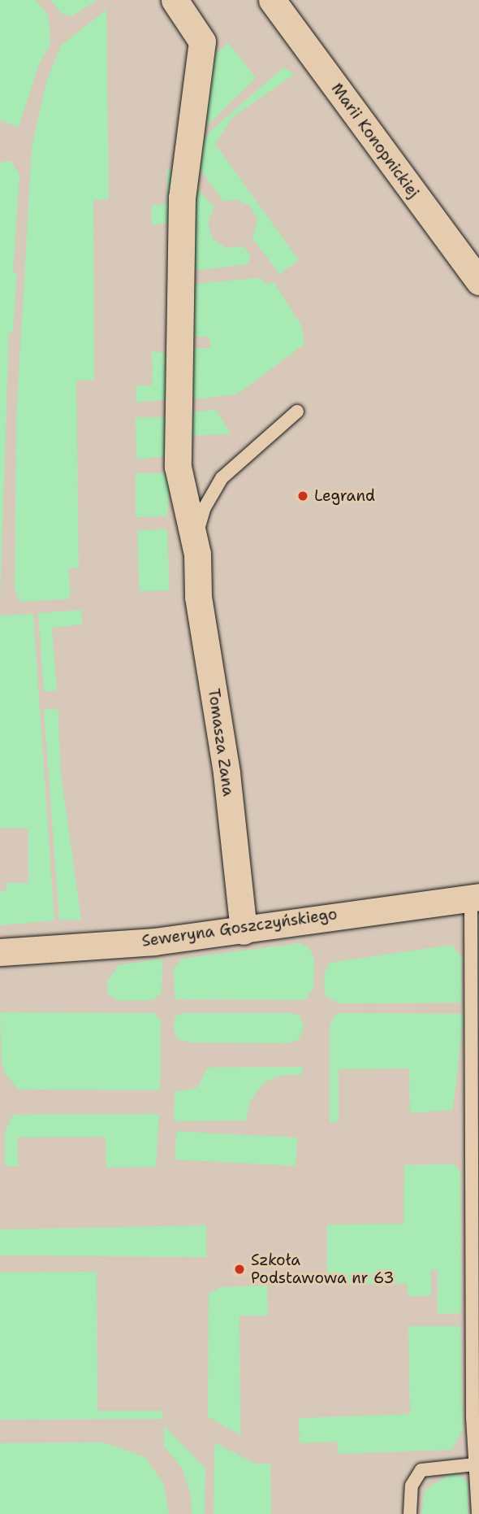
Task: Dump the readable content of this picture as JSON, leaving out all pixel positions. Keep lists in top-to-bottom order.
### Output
{
  "streets": {
    "street": ["Marii Konopnickiej", "Tomasza Zana", "Seweryna Goszczyńskiego"]
  },
  "crossings": [
    ["Tomasza Zana", "Seweryna Goszczyńskiego"]
  ],
  "places": ["Legrand", "Szkoła Podstawowa nr 63"]
}
